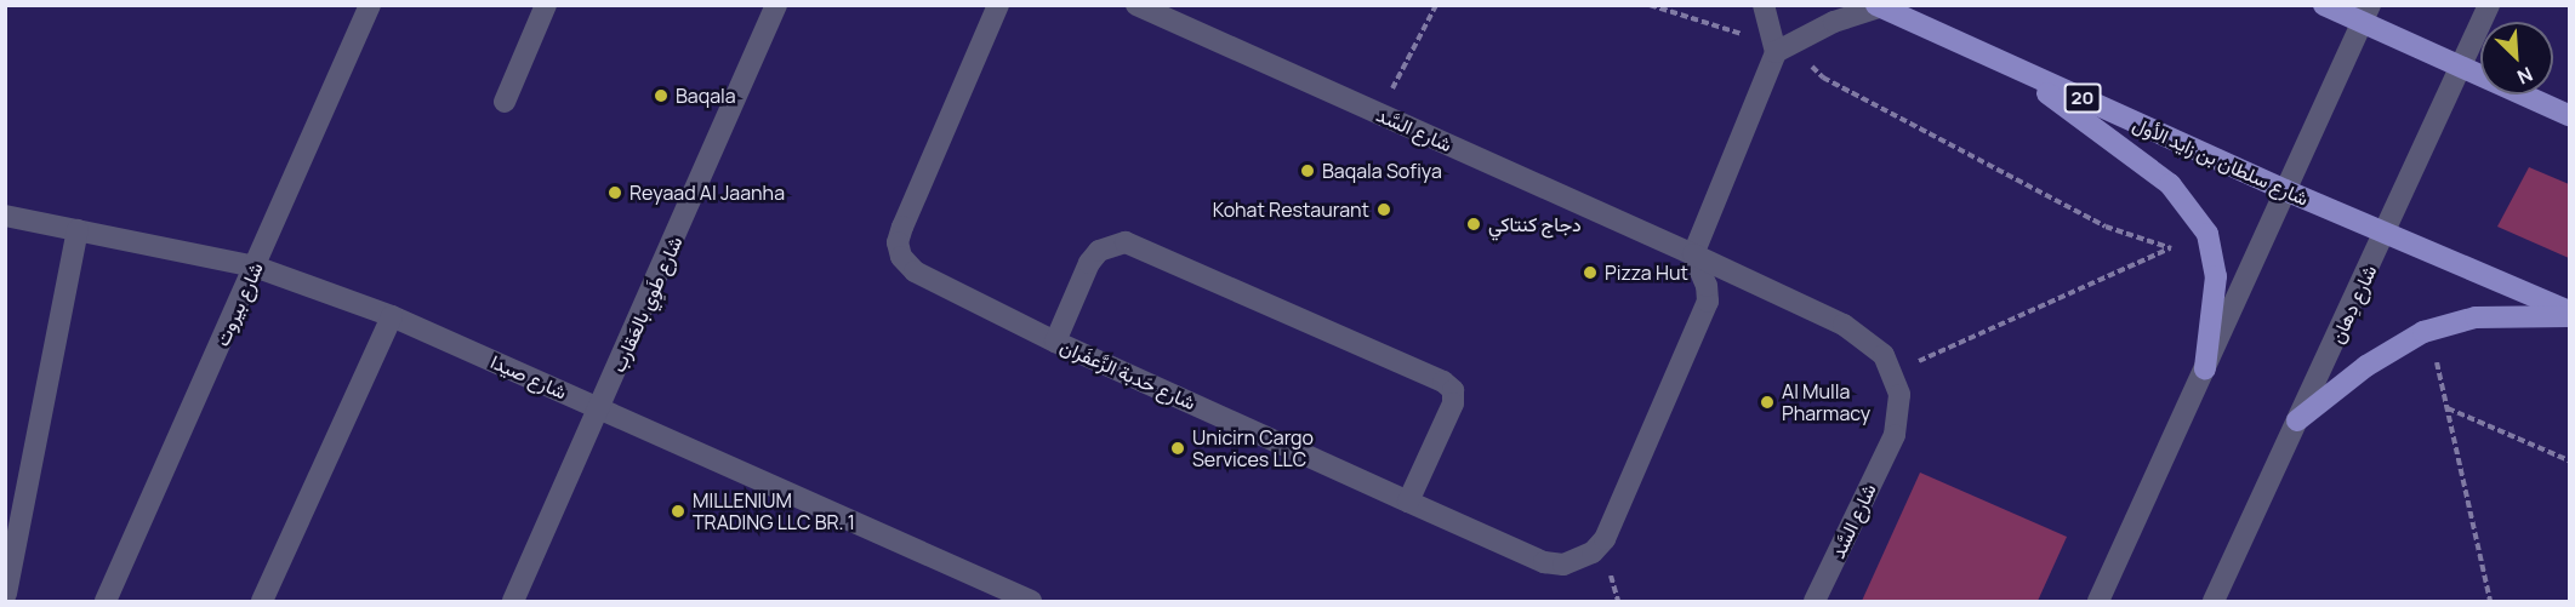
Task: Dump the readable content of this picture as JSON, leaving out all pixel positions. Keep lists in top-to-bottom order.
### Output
{
  "streets": {
    "main road": ["20", "شارع سلطان بن زايد الأول"],
    "street": [
      "شارع السَّد",
      "شارع بيروت",
      "شارع طَوِي بالعَقارب",
      "شارع دِهان",
      "شارع حَدبة الزَّعفَران",
      "شارع صيدا"
    ]
  },
  "crossings": [
    ["شارع السَّد", "شارع حَدبة الزَّعفَران"],
    ["شارع سلطان بن زايد الأول", "شارع دِهان"],
    ["شارع بيروت", "شارع صيدا"],
    ["شارع طَوِي بالعَقارب", "شارع صيدا"]
  ],
  "places": [
    "Baqala",
    "Baqala Sofiya",
    "Reyaad Al Jaanha",
    "Kohat Restaurant",
    "دجاج كنتاكي",
    "Pizza Hut",
    "Al Mulla Pharmacy",
    "Unicirn Cargo Services LLC",
    "MILLENIUM TRADING LLC BR. 1"
  ],
  "north": "bottom right"
}
